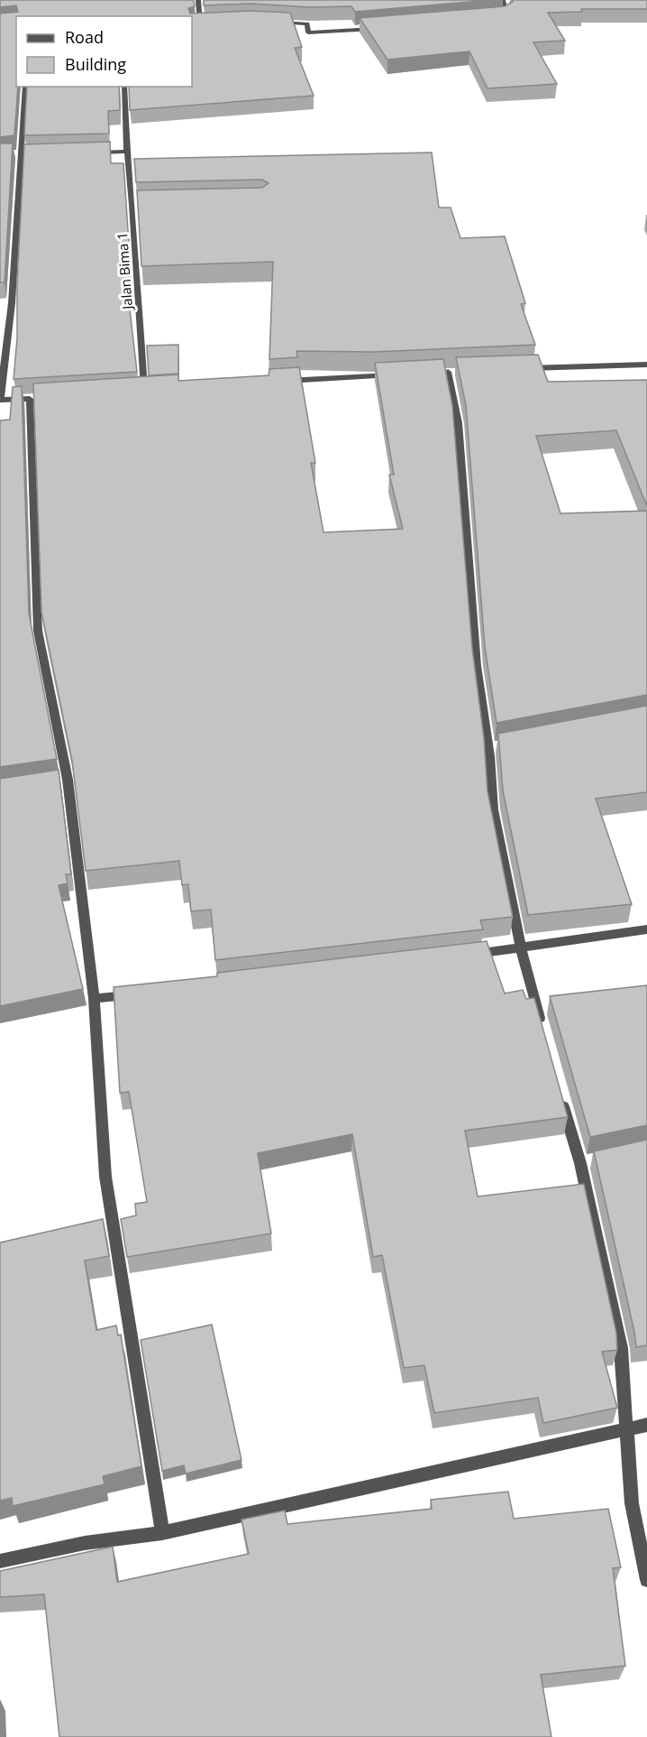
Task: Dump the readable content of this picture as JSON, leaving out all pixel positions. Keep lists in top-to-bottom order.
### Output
{
  "streets": {
    "street": ["Jalan Bima 1"]
  },
  "legend": ["Road", "Building"]
}
